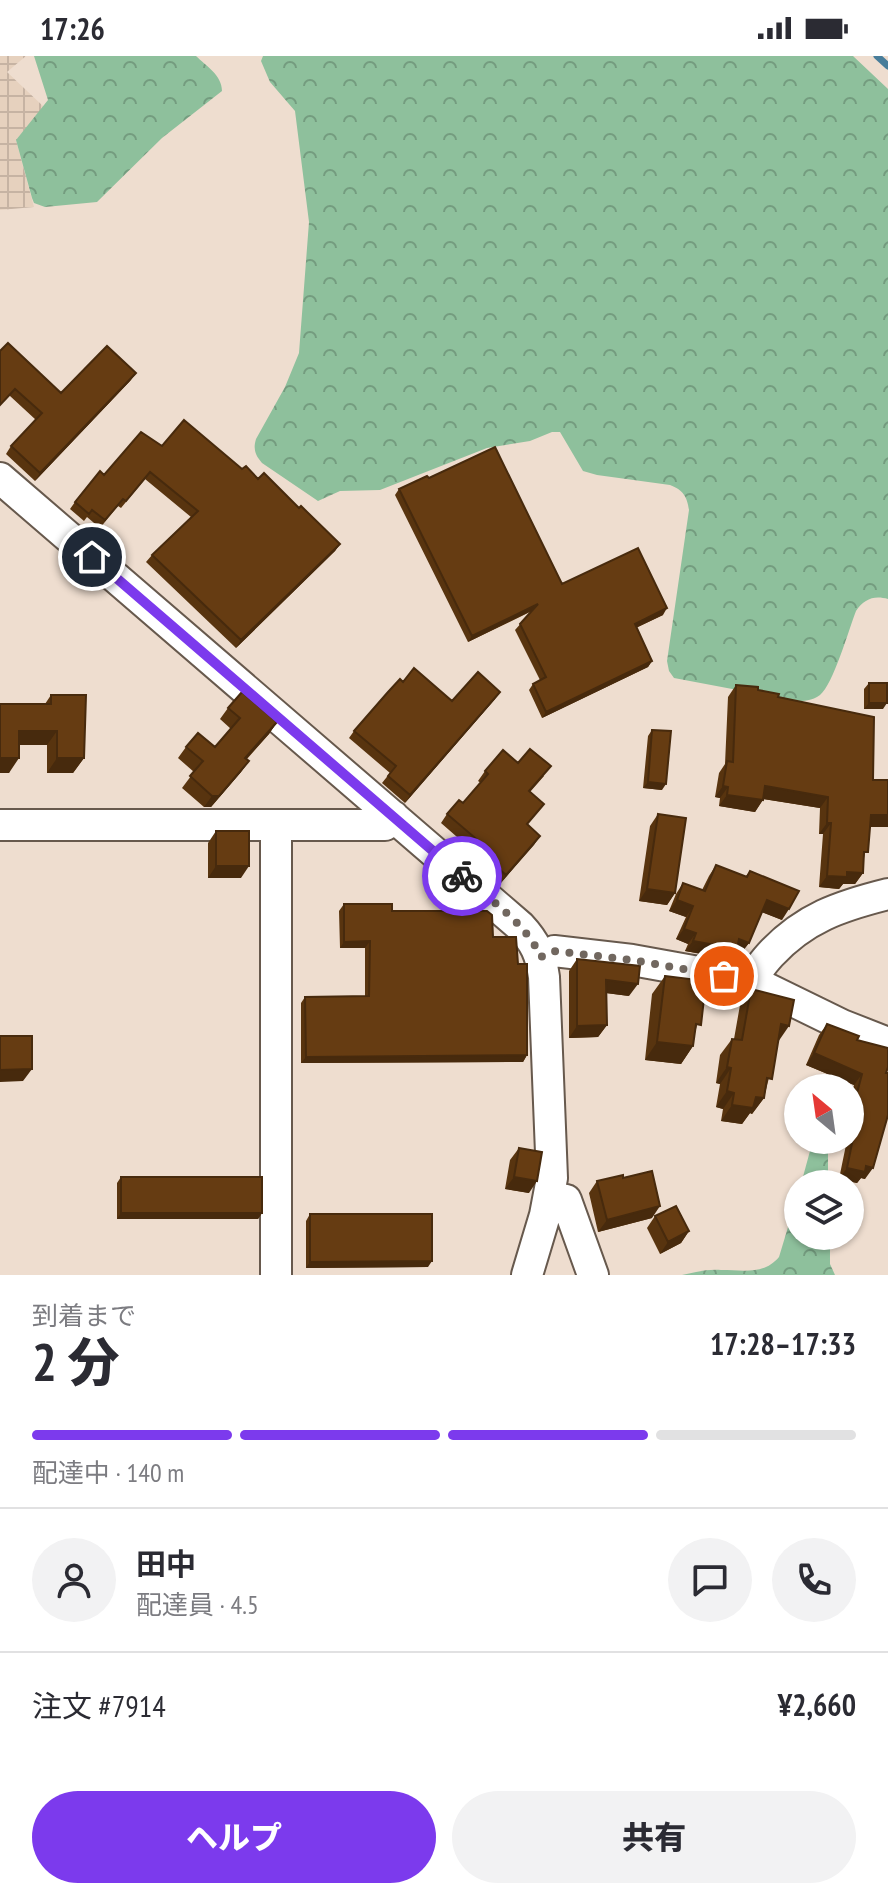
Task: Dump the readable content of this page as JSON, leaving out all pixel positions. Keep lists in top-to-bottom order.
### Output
{
  "north": "top left",
  "page": {
    "status": "17:26",
    "heading": ["2 分", "到着まで", "17:28–17:33"],
    "panel": [
      "田中",
      "配達員 · 4.5",
      "注文 #7914",
      "¥2,660"
    ],
    "bar": "配達中 · 140 m",
    "buttons": ["ヘルプ", "共有"]
  }
}
